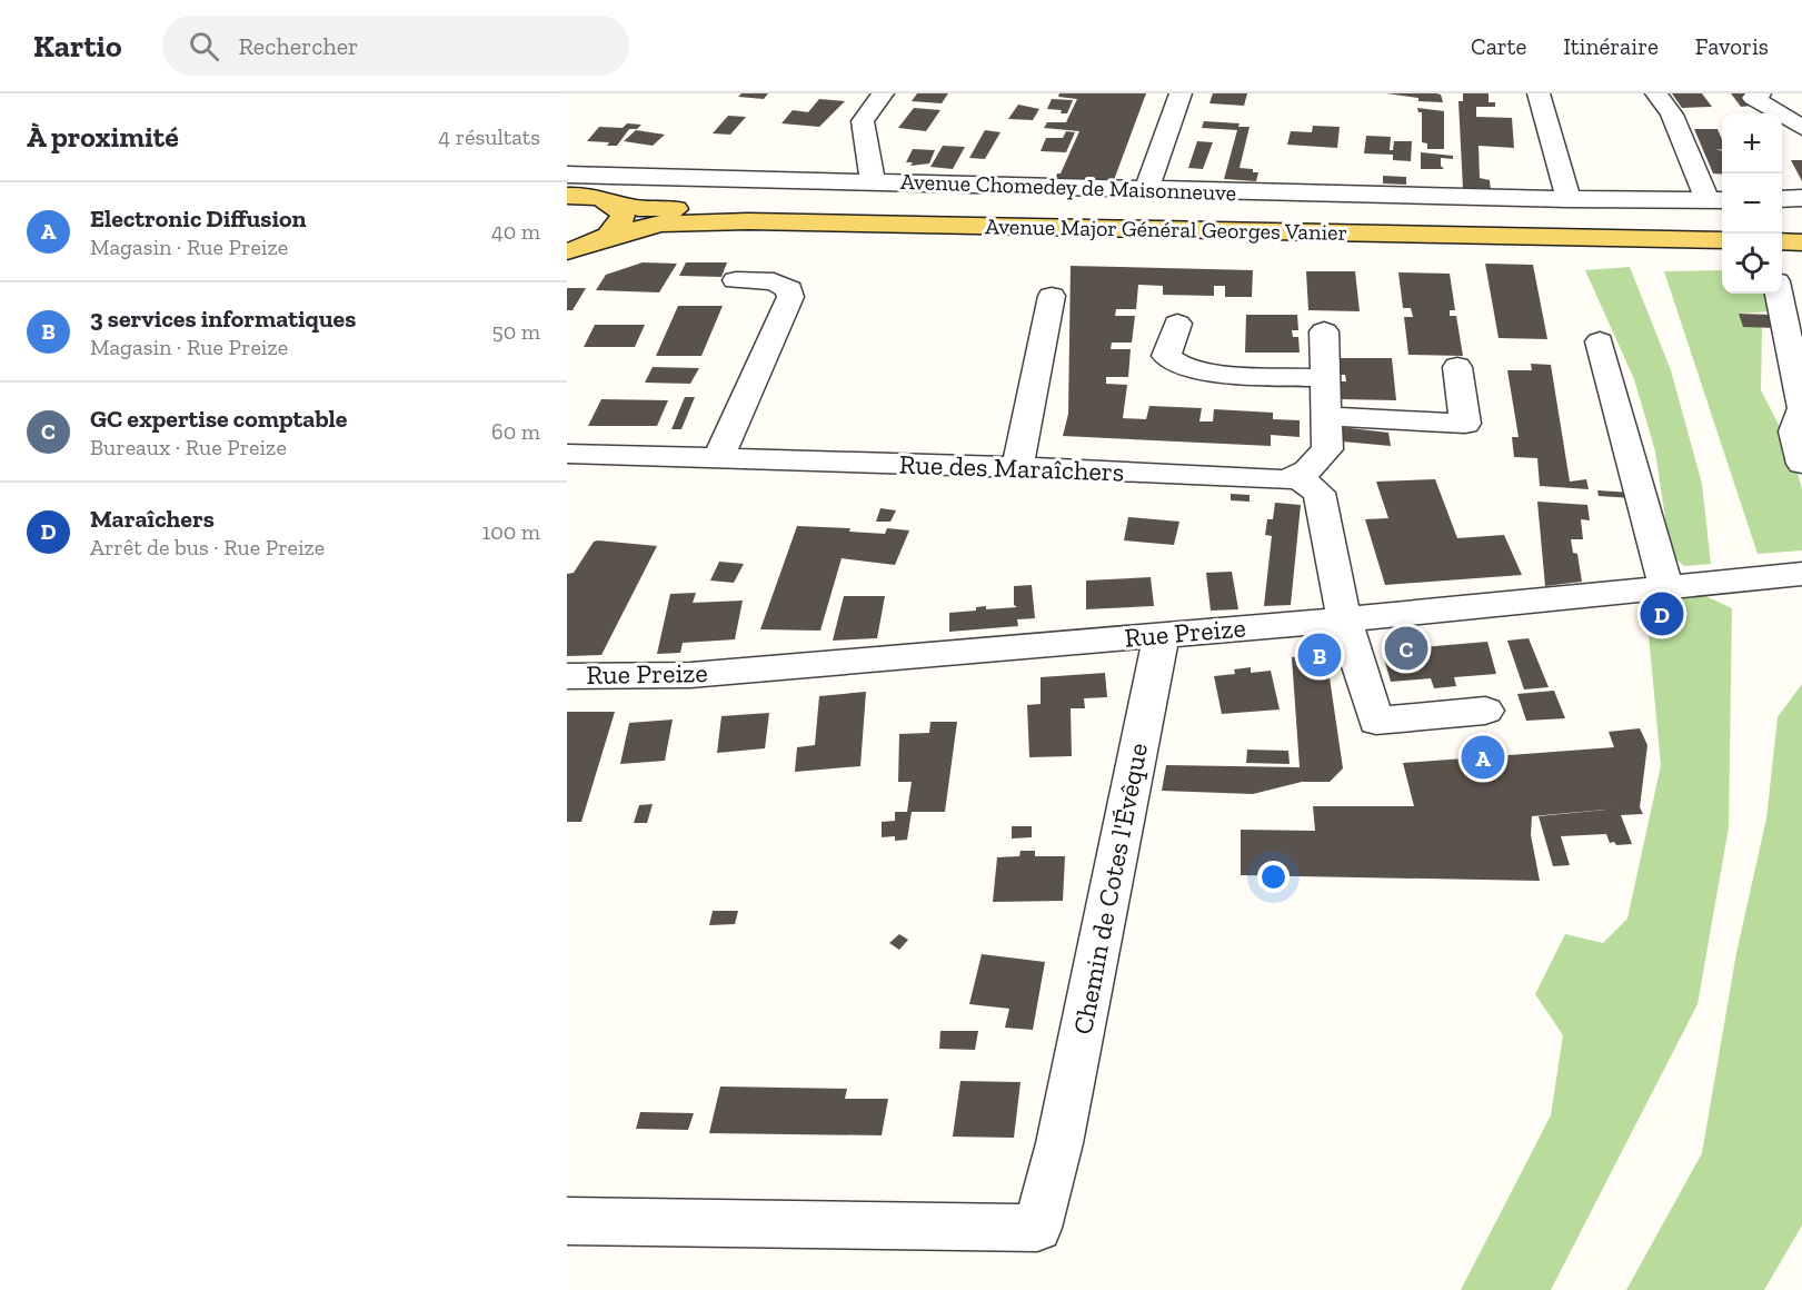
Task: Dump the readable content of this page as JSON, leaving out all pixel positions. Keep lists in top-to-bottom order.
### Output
{
  "streets": {
    "main road": ["Avenue Chomedey de Maisonneuve", "Avenue Major Général Georges Vanier"],
    "street": ["Rue des Maraîchers", "Rue Preize", "Chemin de Cotes l'Évêque"]
  },
  "crossings": [
    ["Rue Preize", "Chemin de Cotes l'Évêque"]
  ],
  "page": {
    "header": "Kartio",
    "search": "Rechercher",
    "nav": ["Carte", "Itinéraire", "Favoris"],
    "heading": ["À proximité", "4 résultats"],
    "map_buttons": ["+", "−"],
    "list": [
      {
        "mark": "A",
        "name": "Electronic Diffusion",
        "note": "Magasin · Rue Preize",
        "value": "40 m"
      },
      {
        "mark": "B",
        "name": "3 services informatiques",
        "note": "Magasin · Rue Preize",
        "value": "50 m"
      },
      {
        "mark": "C",
        "name": "GC expertise comptable",
        "note": "Bureaux · Rue Preize",
        "value": "60 m"
      },
      {
        "mark": "D",
        "name": "Maraîchers",
        "note": "Arrêt de bus · Rue Preize",
        "value": "100 m"
      }
    ],
    "pins": [
      "D",
      "C",
      "B",
      "A"
    ]
  }
}
